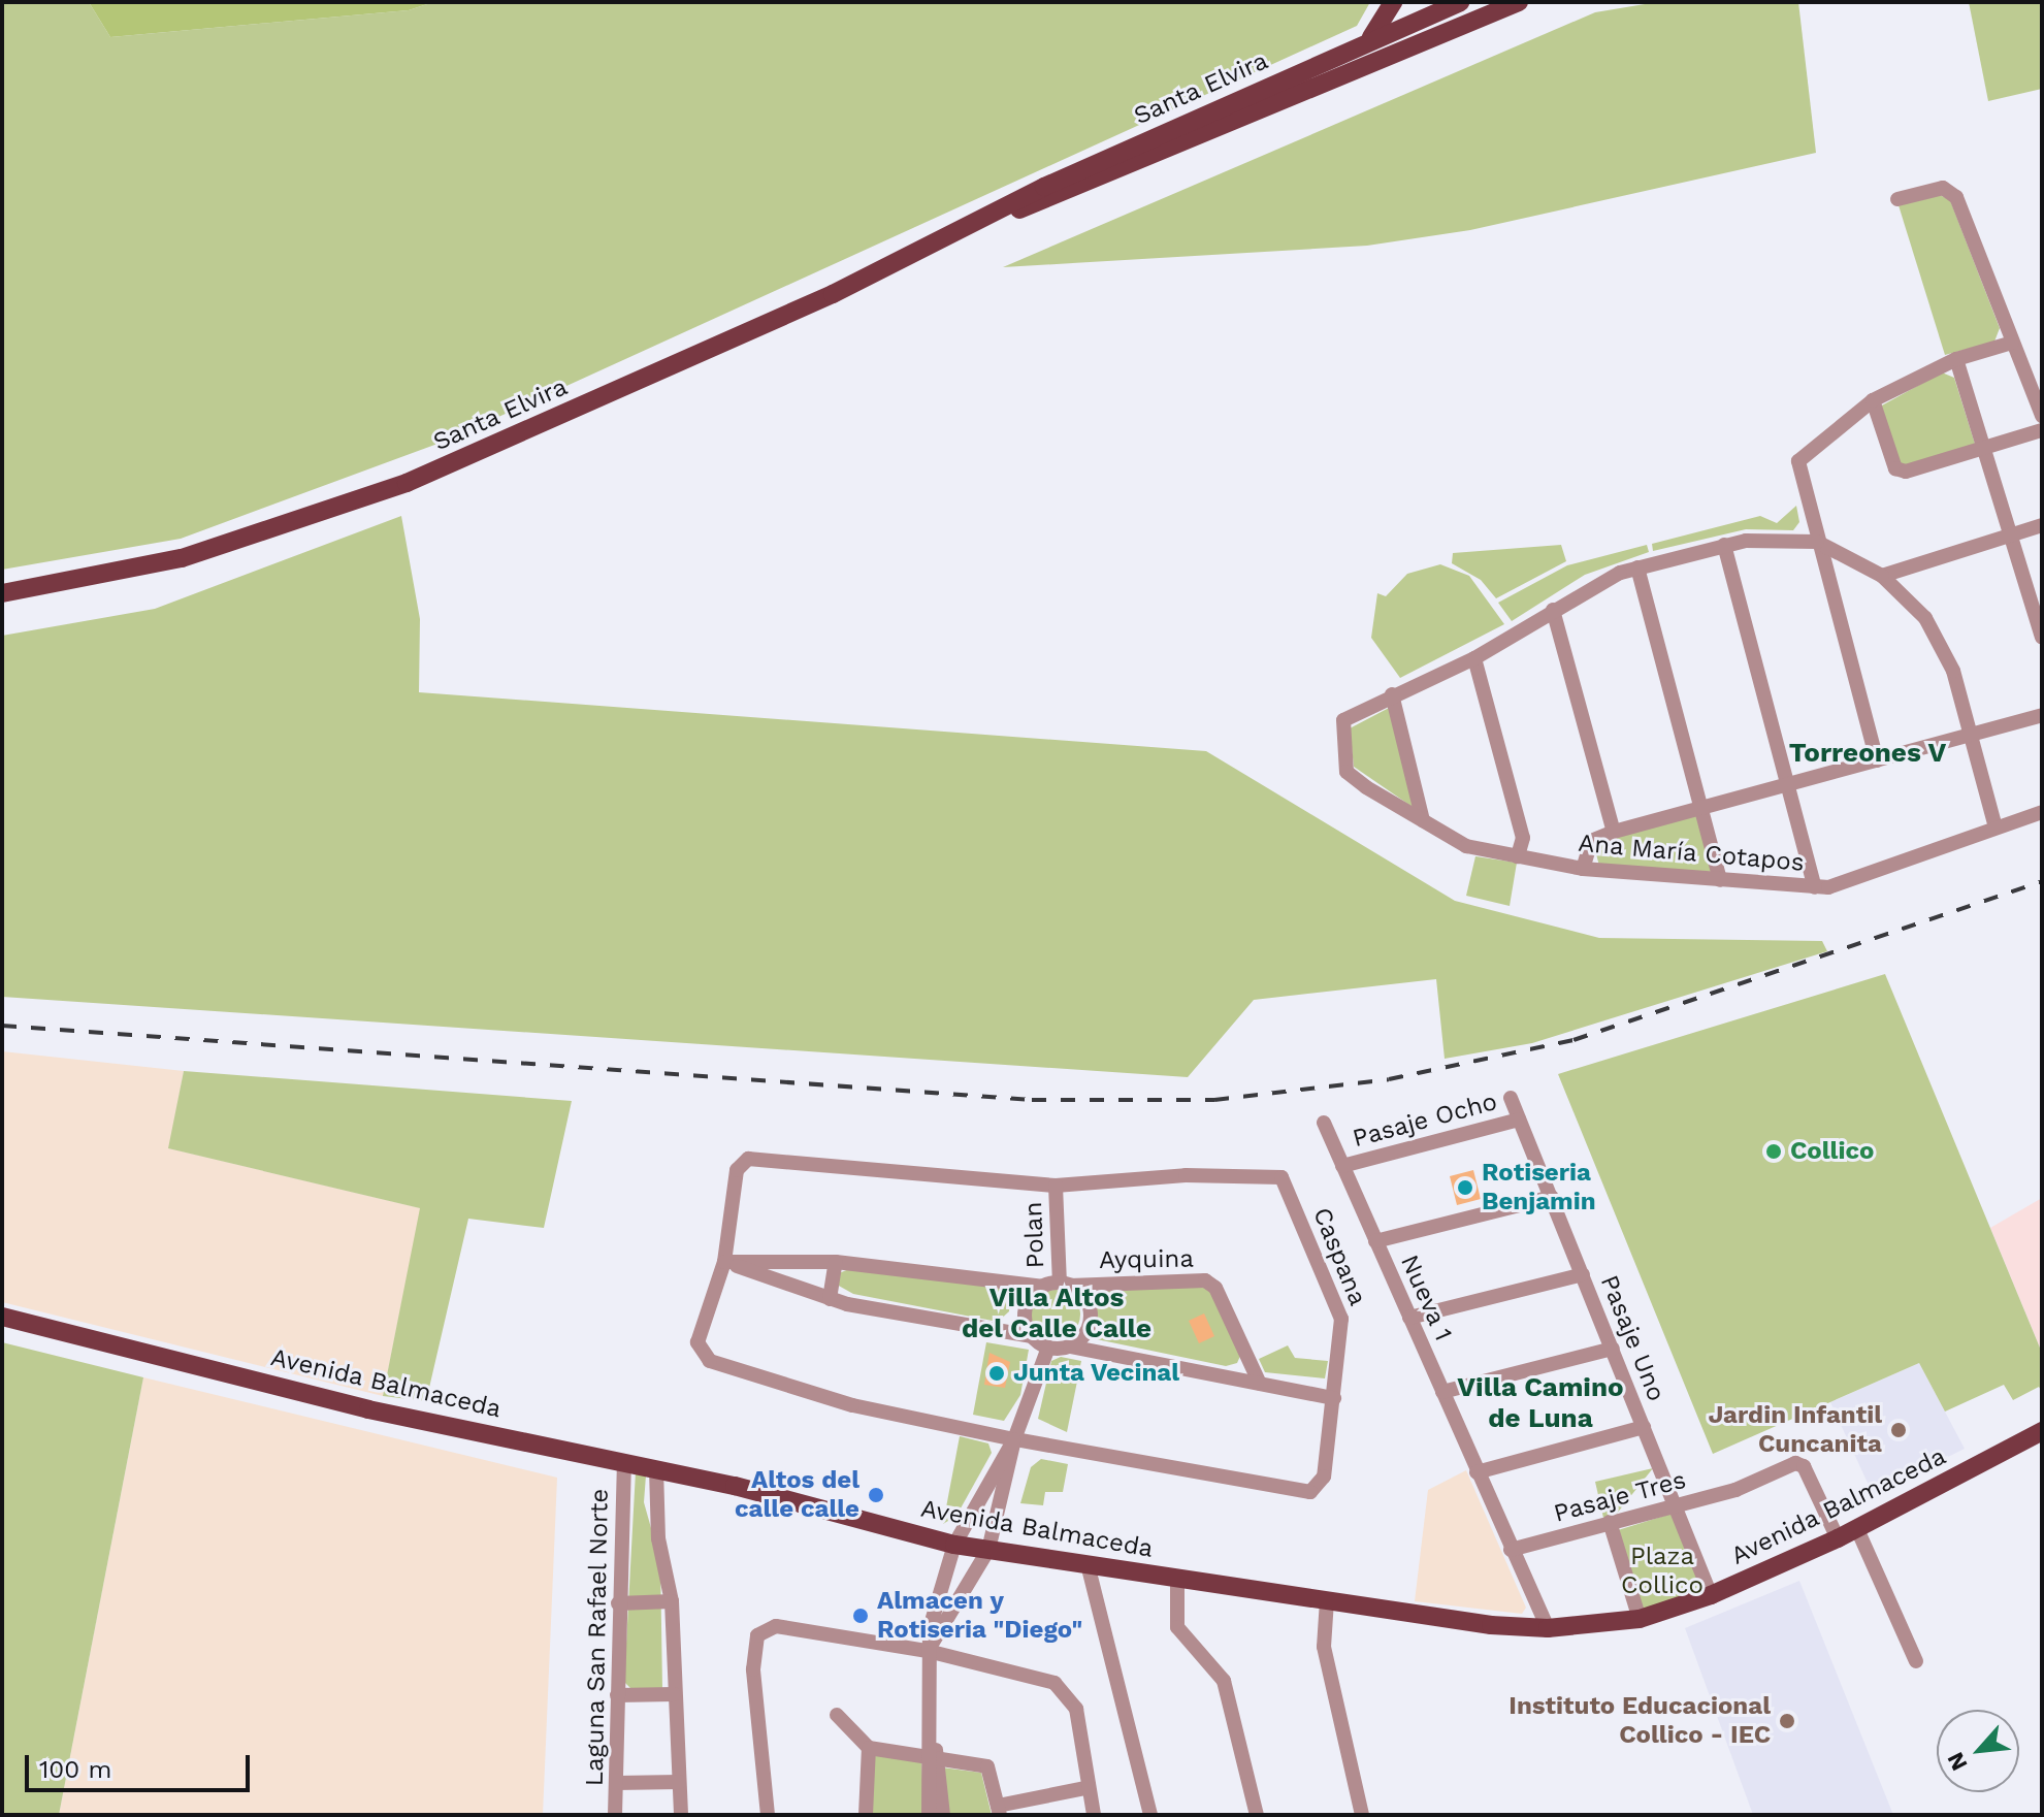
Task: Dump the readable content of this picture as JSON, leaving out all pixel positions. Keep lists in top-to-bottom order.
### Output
{
  "streets": {
    "main road": ["Santa Elvira", "Avenida Balmaceda"],
    "street": [
      "Ana María Cotapos",
      "Pasaje Ocho",
      "Polan",
      "Caspana",
      "Ayquina",
      "Nueva 1",
      "Pasaje Uno",
      "Pasaje Tres",
      "Laguna San Rafael Norte"
    ]
  },
  "crossings": [
    ["Pasaje Ocho", "Nueva 1"],
    ["Pasaje Ocho", "Pasaje Uno"],
    ["Polan", "Caspana"],
    ["Polan", "Ayquina"],
    ["Nueva 1", "Avenida Balmaceda"],
    ["Nueva 1", "Pasaje Tres"],
    ["Pasaje Uno", "Avenida Balmaceda"],
    ["Pasaje Uno", "Pasaje Tres"],
    ["Avenida Balmaceda", "Pasaje Tres"],
    ["Avenida Balmaceda", "Laguna San Rafael Norte"]
  ],
  "districts": ["Torreones V", "Villa Altos del Calle Calle", "Villa Camino de Luna"],
  "parks": ["Plaza Collico"],
  "places": [
    "Collico",
    "Rotiseria Benjamin",
    "Junta Vecinal",
    "Jardin Infantil Cuncanita",
    "Altos del calle calle",
    "Almacen y Rotiseria \"Diego\"",
    "Instituto Educacional Collico - IEC"
  ],
  "scale_bar": "100 m",
  "north": "bottom left"
}
